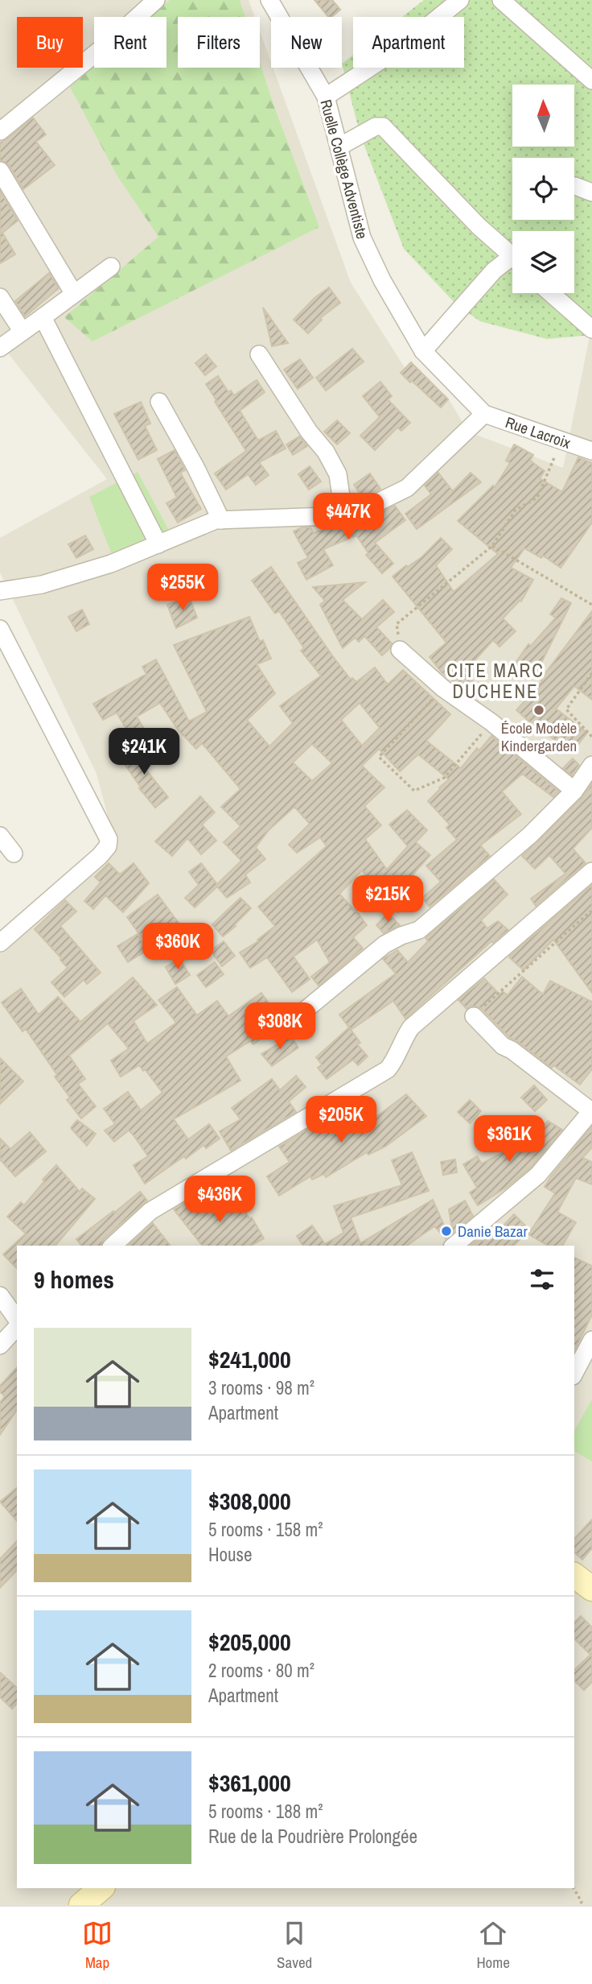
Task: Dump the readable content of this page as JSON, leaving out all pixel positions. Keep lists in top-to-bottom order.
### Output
{
  "streets": {
    "street": ["Ruelle Collège Adventiste", "Rue Lacroix"]
  },
  "crossings": [
    ["Ruelle Collège Adventiste", "Rue Lacroix"]
  ],
  "districts": ["CITE MARC DUCHENE"],
  "places": ["École Modèle Kindergarden", "Danie Bazar"],
  "north": "top",
  "page": {
    "chip": [
      "Buy",
      "Rent",
      "Filters",
      "New",
      "Apartment"
    ],
    "price": [
      "$447K",
      "$255K",
      "$241K",
      "$215K",
      "$360K",
      "$308K",
      "$205K",
      "$361K",
      "$436K"
    ],
    "heading": "9 homes",
    "list": [
      {
        "name": "$241,000",
        "note": "3 rooms · 98 m² · Apartment"
      },
      {
        "name": "$308,000",
        "note": "5 rooms · 158 m² · House"
      },
      {
        "name": "$205,000",
        "note": "2 rooms · 80 m² · Apartment"
      },
      {
        "name": "$361,000",
        "note": "5 rooms · 188 m² · Rue de la Poudrière Prolongée"
      }
    ],
    "tabs": ["Map", "Saved", "Home"]
  }
}
